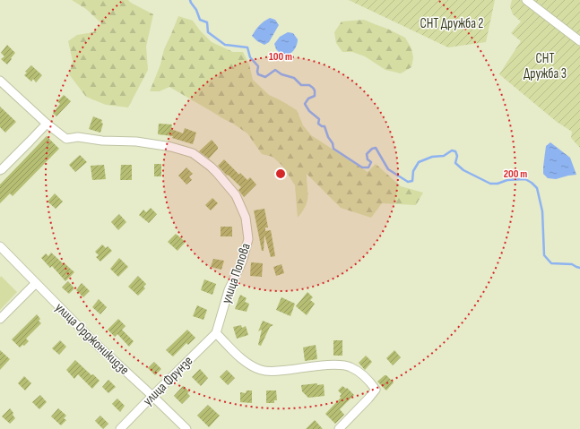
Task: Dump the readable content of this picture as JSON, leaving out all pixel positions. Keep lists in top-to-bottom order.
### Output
{
  "streets": {
    "street": ["улица Попова", "улица Орджоникидзе", "улица Фрунзе"]
  },
  "crossings": [
    ["улица Попова", "улица Фрунзе"],
    ["улица Орджоникидзе", "улица Фрунзе"]
  ],
  "parks": ["СНТ Дружба 2", "СНТ Дружба 3"],
  "rings": ["100 m", "200 m"]
}
